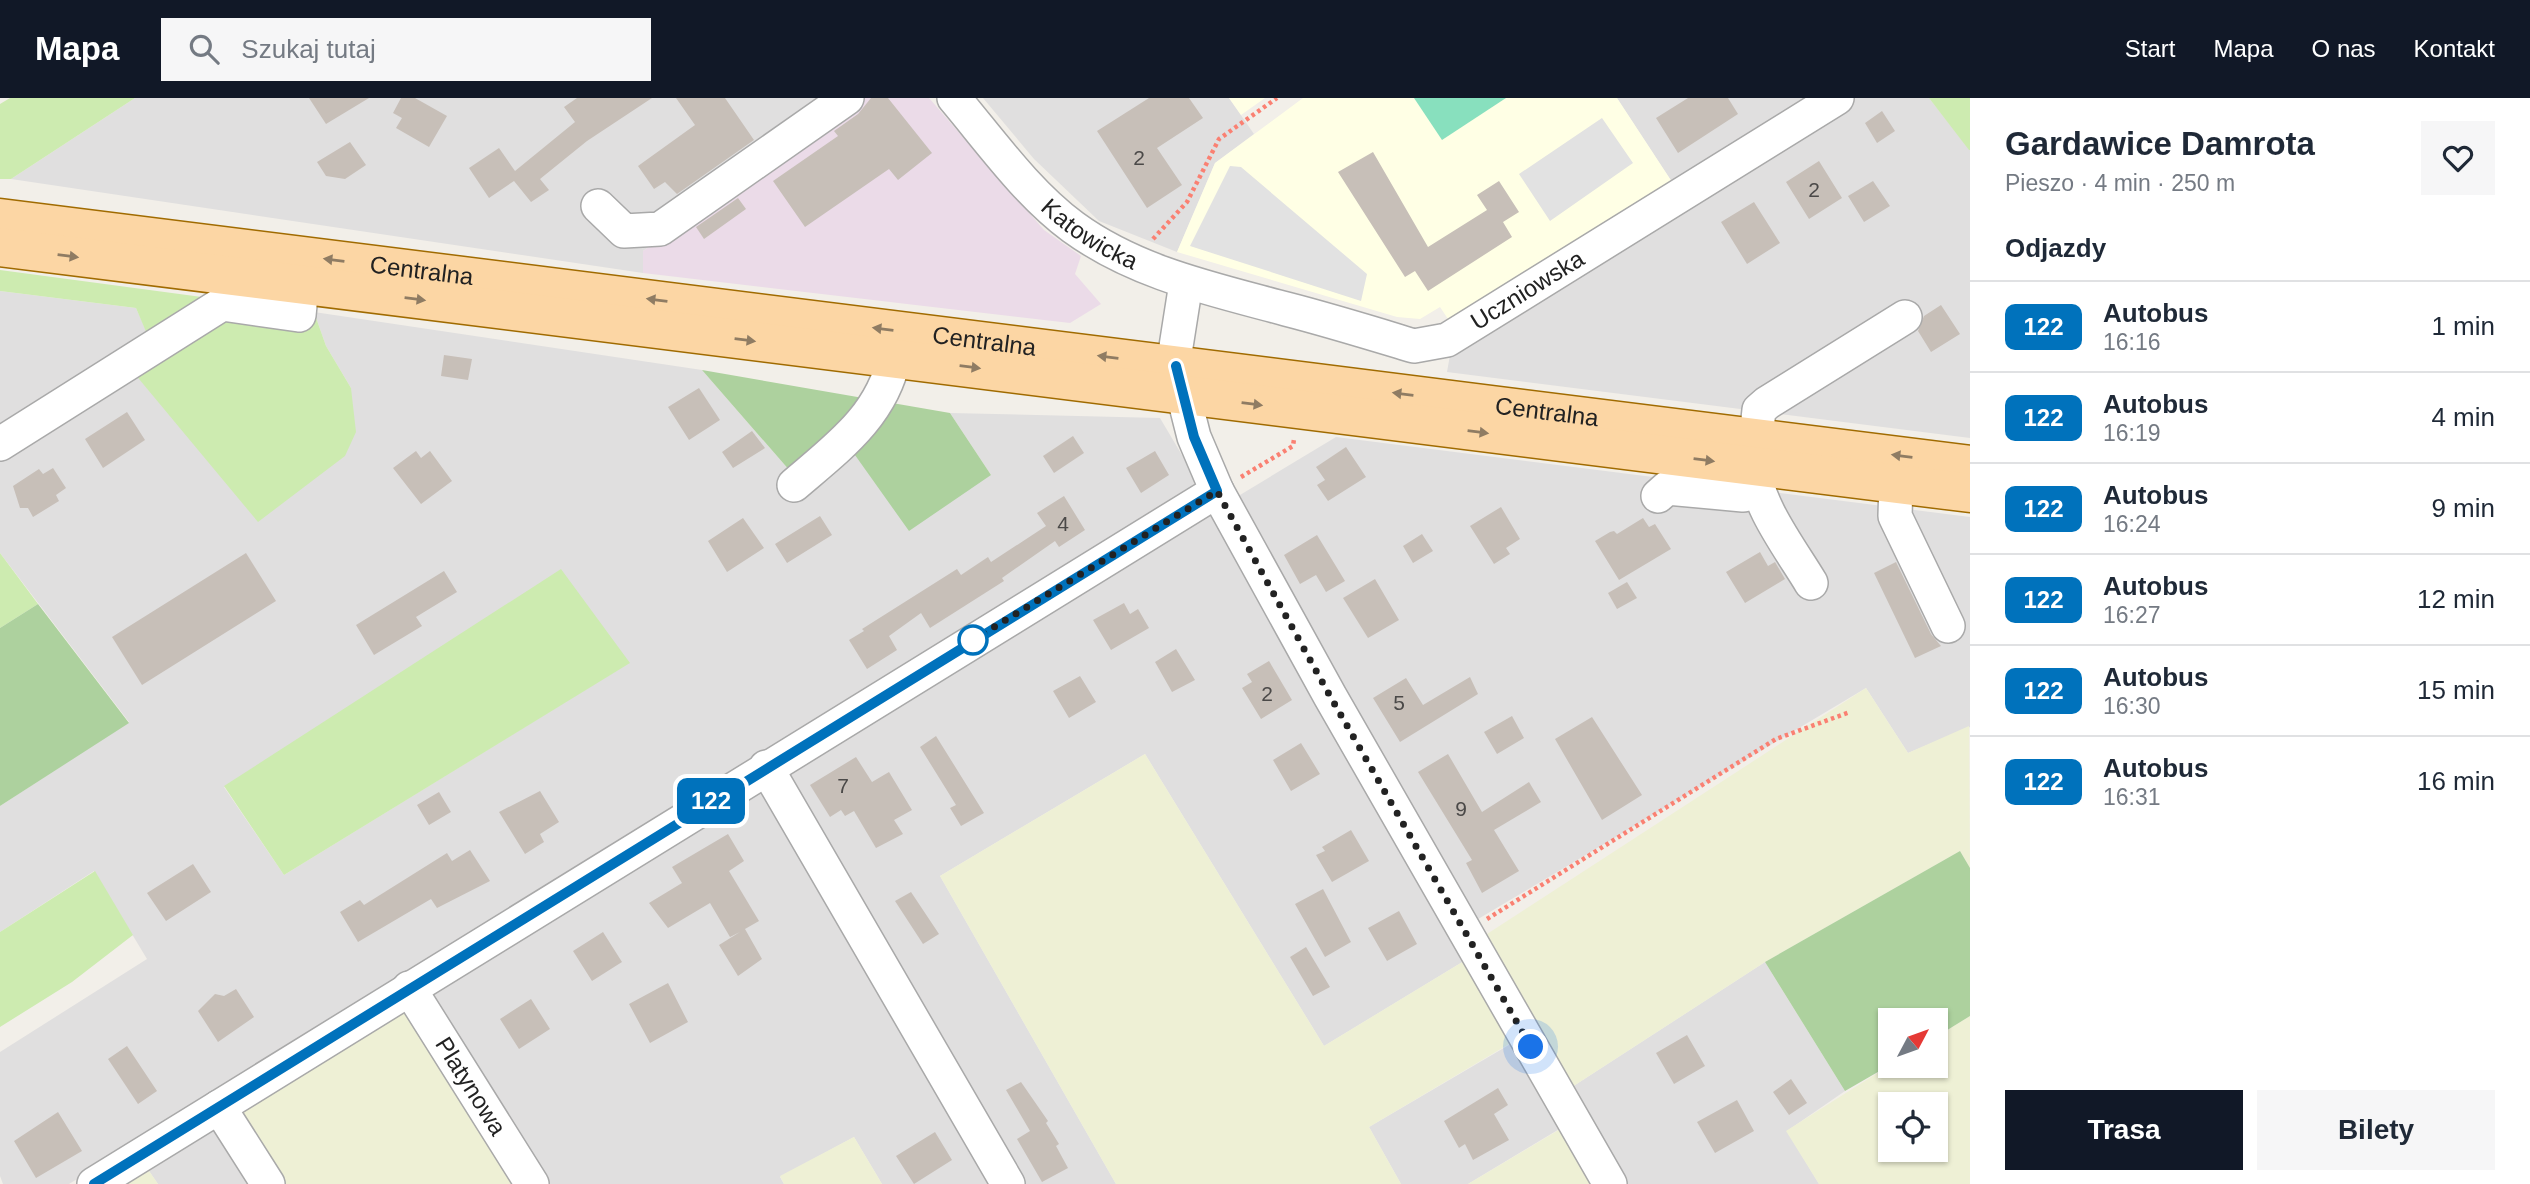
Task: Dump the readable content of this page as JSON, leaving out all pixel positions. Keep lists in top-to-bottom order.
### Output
{
  "streets": {
    "main road": ["Centralna"],
    "street": ["Katowicka", "Uczniowska", "Platynowa"]
  },
  "crossings": [
    ["Katowicka", "Uczniowska"]
  ],
  "lines": ["bus line 122"],
  "house_numbers": [
    "2",
    "2",
    "4",
    "2",
    "5",
    "7",
    "9"
  ],
  "north": "top right",
  "page": {
    "header": "Mapa",
    "search": "Szukaj tutaj",
    "nav": [
      "Start",
      "Mapa",
      "O nas",
      "Kontakt"
    ],
    "on_map": "122",
    "heading": [
      ["Gardawice Damrota", "Pieszo · 4 min · 250 m"],
      "Odjazdy"
    ],
    "list": [
      {
        "mark": "122",
        "name": "Autobus",
        "note": "16:16",
        "value": "1 min"
      },
      {
        "mark": "122",
        "name": "Autobus",
        "note": "16:19",
        "value": "4 min"
      },
      {
        "mark": "122",
        "name": "Autobus",
        "note": "16:24",
        "value": "9 min"
      },
      {
        "mark": "122",
        "name": "Autobus",
        "note": "16:27",
        "value": "12 min"
      },
      {
        "mark": "122",
        "name": "Autobus",
        "note": "16:30",
        "value": "15 min"
      },
      {
        "mark": "122",
        "name": "Autobus",
        "note": "16:31",
        "value": "16 min"
      }
    ],
    "buttons": ["Trasa", "Bilety"]
  }
}
